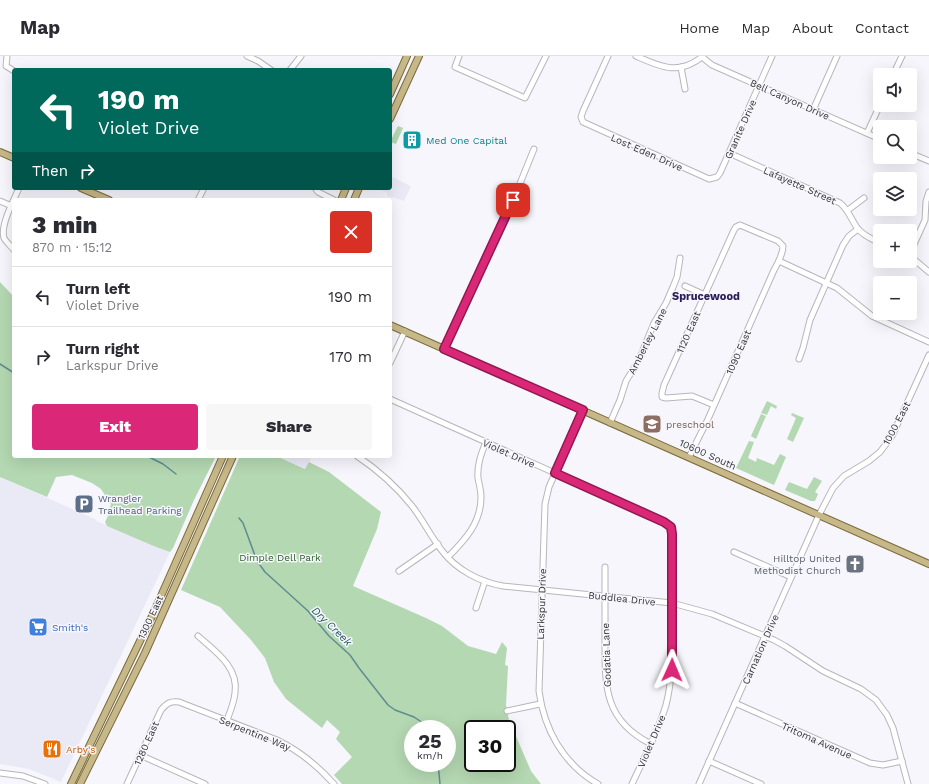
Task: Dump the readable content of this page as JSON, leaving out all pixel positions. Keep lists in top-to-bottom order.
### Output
{
  "streets": {
    "main road": ["10600 South", "1300 East"],
    "street": [
      "Bell Canyon Drive",
      "Granite Drive",
      "Lost Eden Drive",
      "Lafayette Street",
      "1120 East",
      "Amberley Lane",
      "1090 East",
      "1000 East",
      "Violet Drive",
      "Buddlea Drive",
      "Larkspur Drive",
      "Carnation Drive",
      "Godatia Lane",
      "Serpentine Way",
      "Tritoma Avenue",
      "1280 East"
    ]
  },
  "crossings": [
    ["Bell Canyon Drive", "Granite Drive"],
    ["Granite Drive", "Lost Eden Drive"],
    ["Granite Drive", "Lafayette Street"],
    ["1120 East", "1090 East"],
    ["Amberley Lane", "10600 South"],
    ["1090 East", "10600 South"],
    ["1000 East", "10600 South"],
    ["1000 East", "Carnation Drive"],
    ["Violet Drive", "Buddlea Drive"],
    ["Violet Drive", "Larkspur Drive"],
    ["Violet Drive", "Godatia Lane"],
    ["10600 South", "Larkspur Drive"],
    ["10600 South", "Carnation Drive"],
    ["Buddlea Drive", "Larkspur Drive"],
    ["Buddlea Drive", "Carnation Drive"],
    ["Buddlea Drive", "Godatia Lane"],
    ["Buddlea Drive", "Tritoma Avenue"],
    ["Carnation Drive", "Tritoma Avenue"],
    ["Serpentine Way", "1280 East"]
  ],
  "districts": ["Sprucewood"],
  "water": ["Dry Creek"],
  "parks": ["Dimple Dell Park"],
  "places": {
    "building": ["Med One Capital"],
    "school or university": ["preschool"],
    "parking": ["Wrangler Trailhead Parking"],
    "church": ["Hilltop United Methodist Church"],
    "supermarket": ["Smith's"],
    "restaurant": ["Arby's"]
  },
  "page": {
    "header": "Map",
    "nav": [
      "Home",
      "Map",
      "About",
      "Contact"
    ],
    "map_buttons": ["+", "−"],
    "turn": ["190 m", "Violet Drive"],
    "then": "Then",
    "heading": ["3 min", "870 m · 15:12"],
    "list": [
      {
        "name": "Turn left",
        "note": "Violet Drive",
        "value": "190 m"
      },
      {
        "name": "Turn right",
        "note": "Larkspur Drive",
        "value": "170 m"
      }
    ],
    "buttons": ["Exit", "Share"],
    "speed": "25 km/h",
    "limit": "30"
  }
}
